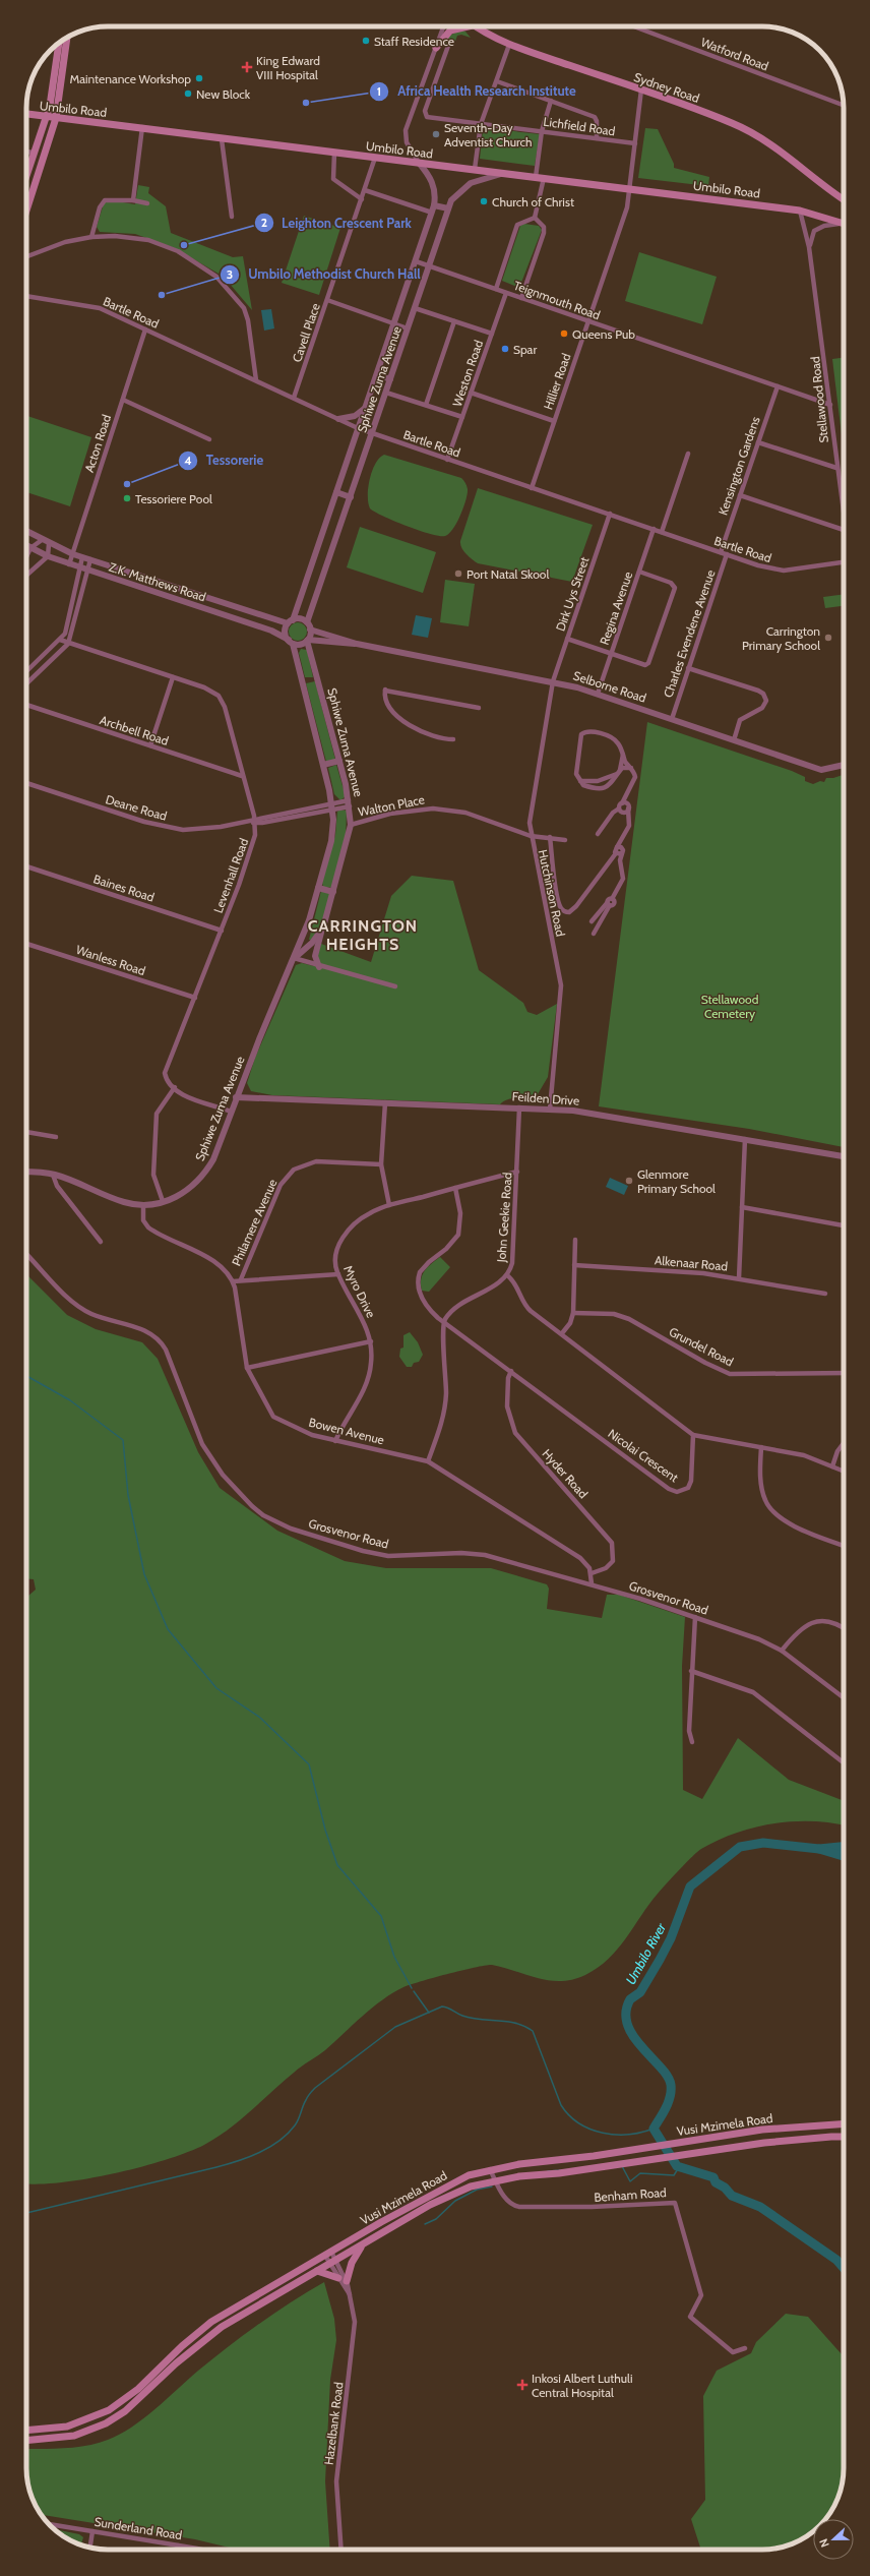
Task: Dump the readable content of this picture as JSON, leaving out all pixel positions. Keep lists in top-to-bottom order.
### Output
{
  "streets": {
    "main road": ["Sydney Road", "Umbilo Road", "Vusi Mzimela Road"],
    "street": [
      "Watford Road",
      "Lichfield Road",
      "Teignmouth Road",
      "Bartle Road",
      "Cavell Place",
      "Weston Road",
      "Sphiwe Zuma Avenue",
      "Hillier Road",
      "Stellawood Road",
      "Acton Road",
      "Kensington Gardens",
      "Z.K. Matthews Road",
      "Dirk Uys Street",
      "Regina Avenue",
      "Charles Evendene Avenue",
      "Selborne Road",
      "Archbell Road",
      "Walton Place",
      "Deane Road",
      "Levenhall Road",
      "Baines Road",
      "Hutchinson Road",
      "Wanless Road",
      "Feilden Drive",
      "John Geekie Road",
      "Philamere Avenue",
      "Alkenaar Road",
      "Myro Drive",
      "Grundel Road",
      "Bowen Avenue",
      "Nicolai Crescent",
      "Hyder Road",
      "Grosvenor Road",
      "Benham Road",
      "Hazelbank Road",
      "Sunderland Road"
    ]
  },
  "crossings": [
    ["Sydney Road", "Hillier Road"],
    ["Umbilo Road", "Cavell Place"],
    ["Umbilo Road", "Sphiwe Zuma Avenue"],
    ["Umbilo Road", "Hillier Road"],
    ["Umbilo Road", "Stellawood Road"],
    ["Lichfield Road", "Hillier Road"],
    ["Teignmouth Road", "Weston Road"],
    ["Teignmouth Road", "Sphiwe Zuma Avenue"],
    ["Teignmouth Road", "Hillier Road"],
    ["Teignmouth Road", "Stellawood Road"],
    ["Teignmouth Road", "Kensington Gardens"],
    ["Bartle Road", "Cavell Place"],
    ["Bartle Road", "Weston Road"],
    ["Bartle Road", "Sphiwe Zuma Avenue"],
    ["Bartle Road", "Hillier Road"],
    ["Bartle Road", "Acton Road"],
    ["Bartle Road", "Kensington Gardens"],
    ["Bartle Road", "Dirk Uys Street"],
    ["Bartle Road", "Regina Avenue"],
    ["Bartle Road", "Charles Evendene Avenue"],
    ["Sphiwe Zuma Avenue", "Z.K. Matthews Road"],
    ["Sphiwe Zuma Avenue", "Selborne Road"],
    ["Sphiwe Zuma Avenue", "Walton Place"],
    ["Sphiwe Zuma Avenue", "Deane Road"],
    ["Sphiwe Zuma Avenue", "Feilden Drive"],
    ["Acton Road", "Z.K. Matthews Road"],
    ["Z.K. Matthews Road", "Selborne Road"],
    ["Dirk Uys Street", "Selborne Road"],
    ["Dirk Uys Street", "Hutchinson Road"],
    ["Regina Avenue", "Selborne Road"],
    ["Charles Evendene Avenue", "Selborne Road"],
    ["Selborne Road", "Hutchinson Road"],
    ["Archbell Road", "Levenhall Road"],
    ["Walton Place", "Hutchinson Road"],
    ["Deane Road", "Levenhall Road"],
    ["Levenhall Road", "Baines Road"],
    ["Levenhall Road", "Wanless Road"],
    ["Hutchinson Road", "Feilden Drive"],
    ["Feilden Drive", "John Geekie Road"],
    ["Feilden Drive", "Alkenaar Road"],
    ["John Geekie Road", "Myro Drive"],
    ["John Geekie Road", "Nicolai Crescent"],
    ["Myro Drive", "Bowen Avenue"],
    ["Myro Drive", "Nicolai Crescent"],
    ["Bowen Avenue", "Hyder Road"],
    ["Nicolai Crescent", "Hyder Road"],
    ["Vusi Mzimela Road", "Benham Road"],
    ["Vusi Mzimela Road", "Hazelbank Road"]
  ],
  "districts": ["CARRINGTON HEIGHTS"],
  "water": ["Umbilo River"],
  "parks": ["Stellawood Cemetery"],
  "places": {
    "other": [
      "Staff Residence",
      "Maintenance Workshop",
      "New Block",
      "Africa Health Research Institute",
      "Seventh-Day Adventist Church",
      "Church of Christ",
      "Leighton Crescent Park",
      "Umbilo Methodist Church Hall",
      "Queens Pub",
      "Spar",
      "Tessorerie",
      "Tessoriere Pool",
      "Port Natal Skool",
      "Carrington Primary School",
      "Glenmore Primary School"
    ],
    "health": ["King Edward VIII Hospital", "Inkosi Albert Luthuli Central Hospital"]
  },
  "north": "left"
}
